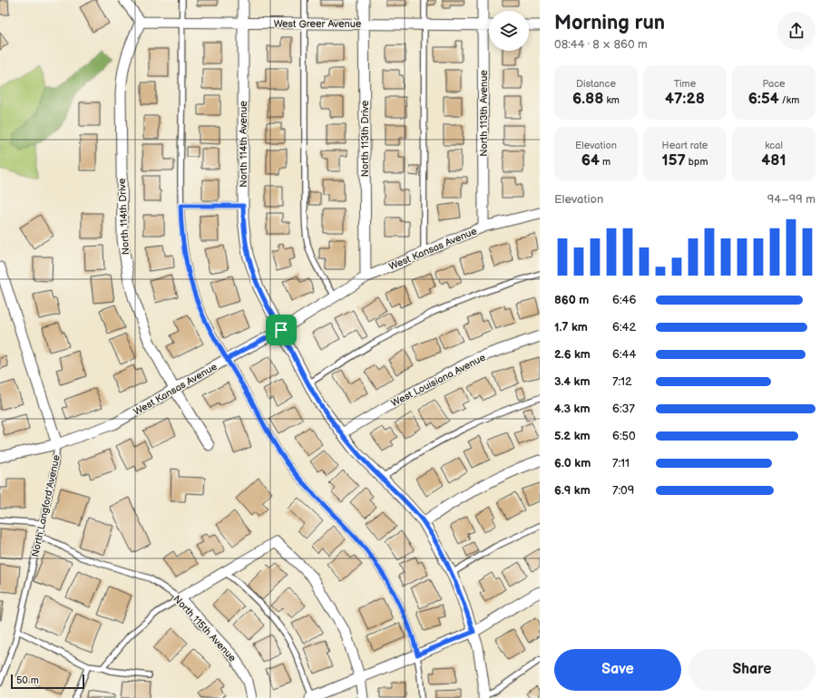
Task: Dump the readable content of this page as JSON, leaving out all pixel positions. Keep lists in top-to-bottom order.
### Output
{
  "streets": {
    "street": [
      "West Greer Avenue",
      "North 113th Avenue",
      "North 113th Drive",
      "North 114th Avenue",
      "North 114th Drive",
      "West Kansas Avenue",
      "West Louisiana Avenue",
      "North Langford Avenue",
      "North 115th Avenue"
    ]
  },
  "crossings": [
    ["West Greer Avenue", "North 113th Avenue"],
    ["West Greer Avenue", "North 113th Drive"],
    ["West Greer Avenue", "North 114th Avenue"],
    ["West Greer Avenue", "North 114th Drive"],
    ["North 113th Avenue", "West Kansas Avenue"],
    ["North 113th Drive", "West Kansas Avenue"],
    ["North 114th Avenue", "West Kansas Avenue"],
    ["North 114th Avenue", "West Louisiana Avenue"],
    ["North 114th Drive", "West Kansas Avenue"],
    ["West Kansas Avenue", "North Langford Avenue"],
    ["North Langford Avenue", "North 115th Avenue"]
  ],
  "scale_bar": "50 m",
  "page": {
    "heading": ["Morning run", "08:44 · 8 × 860 m"],
    "stats": [
      ["Distance", "6.88 km"],
      ["Time", "47:28"],
      ["Pace", "6:54 /km"],
      ["Elevation", "64 m"],
      ["Heart rate", "157 bpm"],
      ["kcal", "481"]
    ],
    "chart": ["Elevation", "94–99 m"],
    "list": [
      {
        "name": "860 m",
        "note": "6:46"
      },
      {
        "name": "1.7 km",
        "note": "6:42"
      },
      {
        "name": "2.6 km",
        "note": "6:44"
      },
      {
        "name": "3.4 km",
        "note": "7:12"
      },
      {
        "name": "4.3 km",
        "note": "6:37"
      },
      {
        "name": "5.2 km",
        "note": "6:50"
      },
      {
        "name": "6.0 km",
        "note": "7:11"
      },
      {
        "name": "6.9 km",
        "note": "7:09"
      }
    ],
    "buttons": ["Save", "Share"],
    "scale": "50 m"
  }
}
